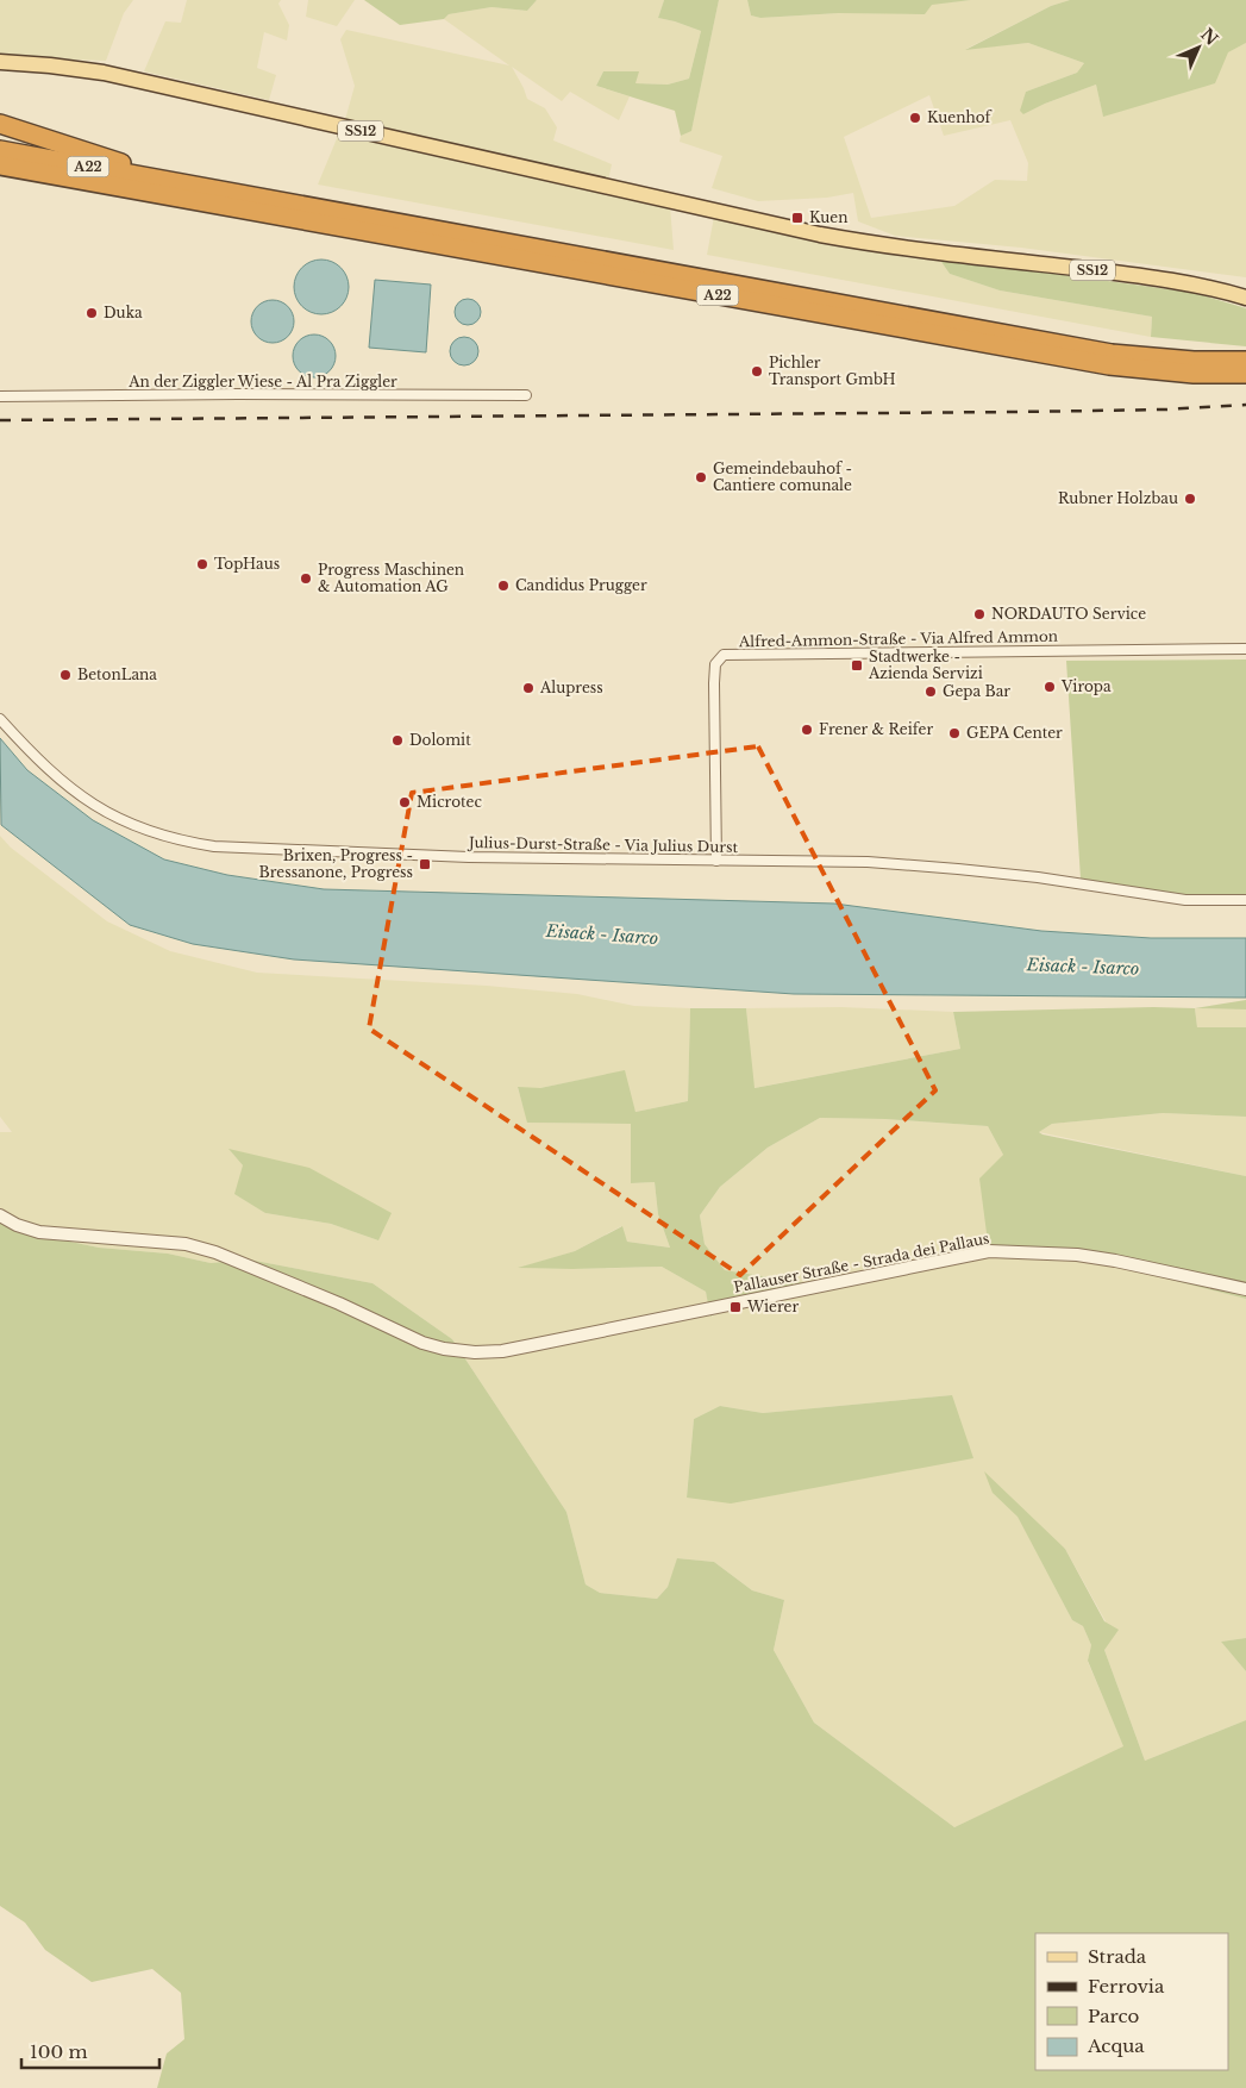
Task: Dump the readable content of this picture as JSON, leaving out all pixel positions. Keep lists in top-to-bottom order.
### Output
{
  "streets": {
    "highway": ["A22"],
    "main road": ["SS12"],
    "street": [
      "An der Ziggler Wiese - Al Pra Ziggler",
      "Alfred-Ammon-Straße - Via Alfred Ammon",
      "Julius-Durst-Straße - Via Julius Durst",
      "Pallauser Straße - Strada dei Pallaus"
    ]
  },
  "crossings": [
    ["Alfred-Ammon-Straße - Via Alfred Ammon", "Julius-Durst-Straße - Via Julius Durst"]
  ],
  "water": ["Eisack - Isarco"],
  "places": {
    "other": [
      "Kuenhof",
      "Duka",
      "Pichler Transport GmbH",
      "Gemeindebauhof - Cantiere comunale",
      "Rubner Holzbau",
      "TopHaus",
      "Progress Maschinen & Automation AG",
      "Candidus Prugger",
      "NORDAUTO Service",
      "BetonLana",
      "Viropa",
      "Alupress",
      "Gepa Bar",
      "Frener & Reifer",
      "GEPA Center",
      "Dolomit",
      "Microtec"
    ],
    "transit": [
      "Kuen",
      "Stadtwerke - Azienda Servizi",
      "Brixen, Progress - Bressanone, Progress",
      "Wierer"
    ]
  },
  "legend": [
    "Strada",
    "Ferrovia",
    "Parco",
    "Acqua"
  ],
  "scale_bar": "100 m",
  "north": "top right"
}
